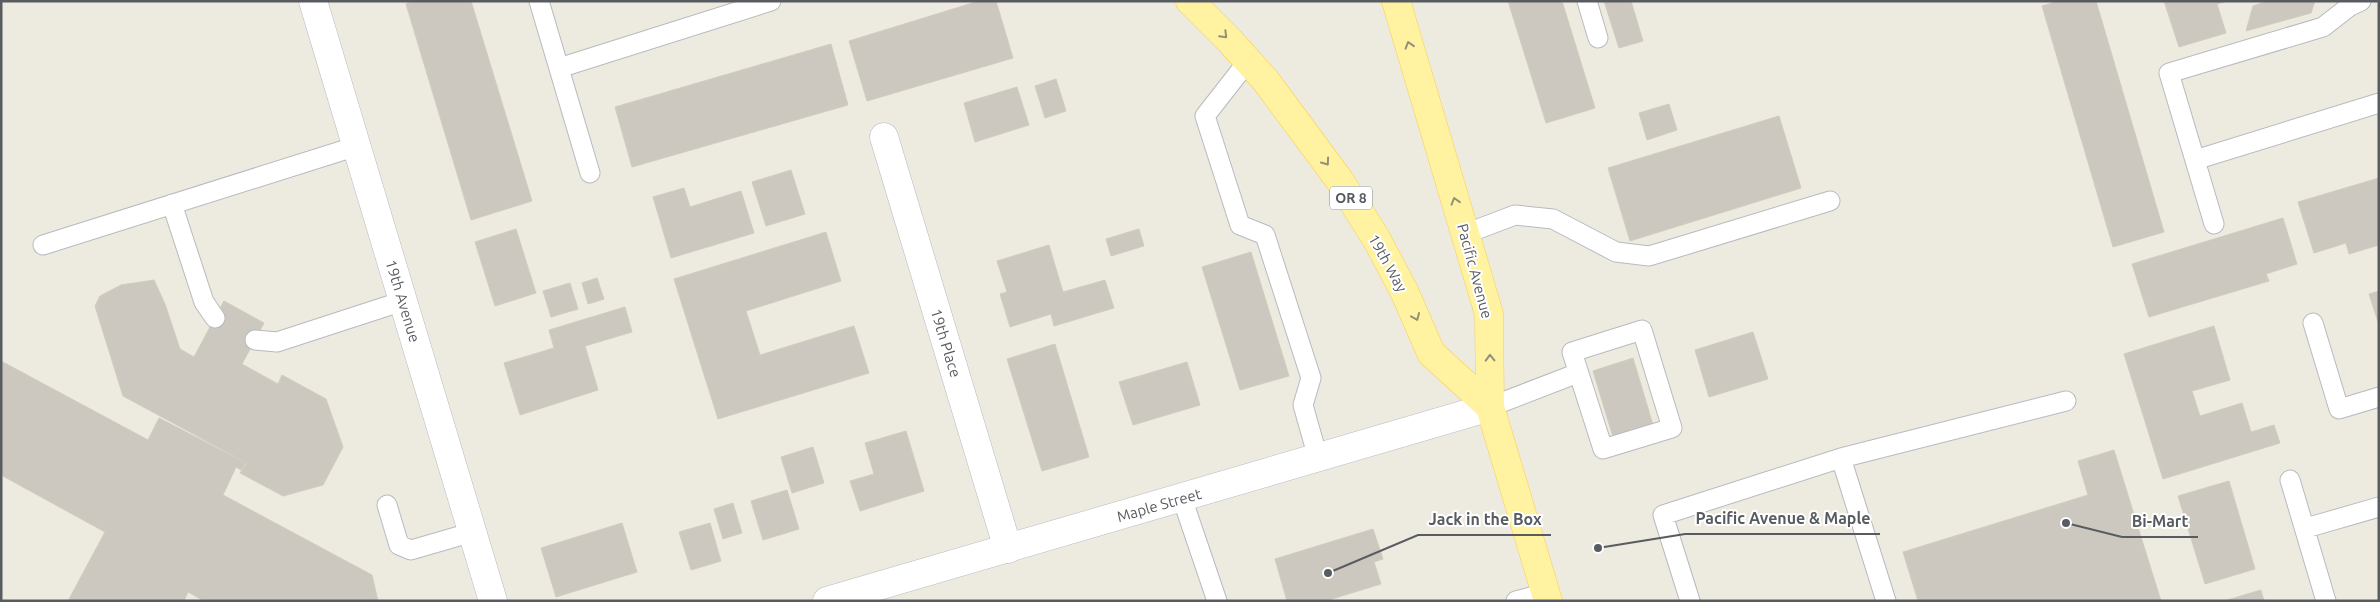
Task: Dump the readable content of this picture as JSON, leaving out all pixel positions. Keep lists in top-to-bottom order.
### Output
{
  "streets": {
    "main road": ["OR 8", "19th Way", "Pacific Avenue"],
    "street": ["19th Avenue", "19th Place", "Maple Street"]
  },
  "crossings": [
    ["19th Way", "Pacific Avenue"],
    ["19th Way", "Maple Street"],
    ["Pacific Avenue", "Maple Street"],
    ["19th Place", "Maple Street"]
  ],
  "one_way": ["19th Way", "Pacific Avenue"],
  "places": ["Bi-Mart", "Pacific Avenue & Maple", "Jack in the Box"]
}
